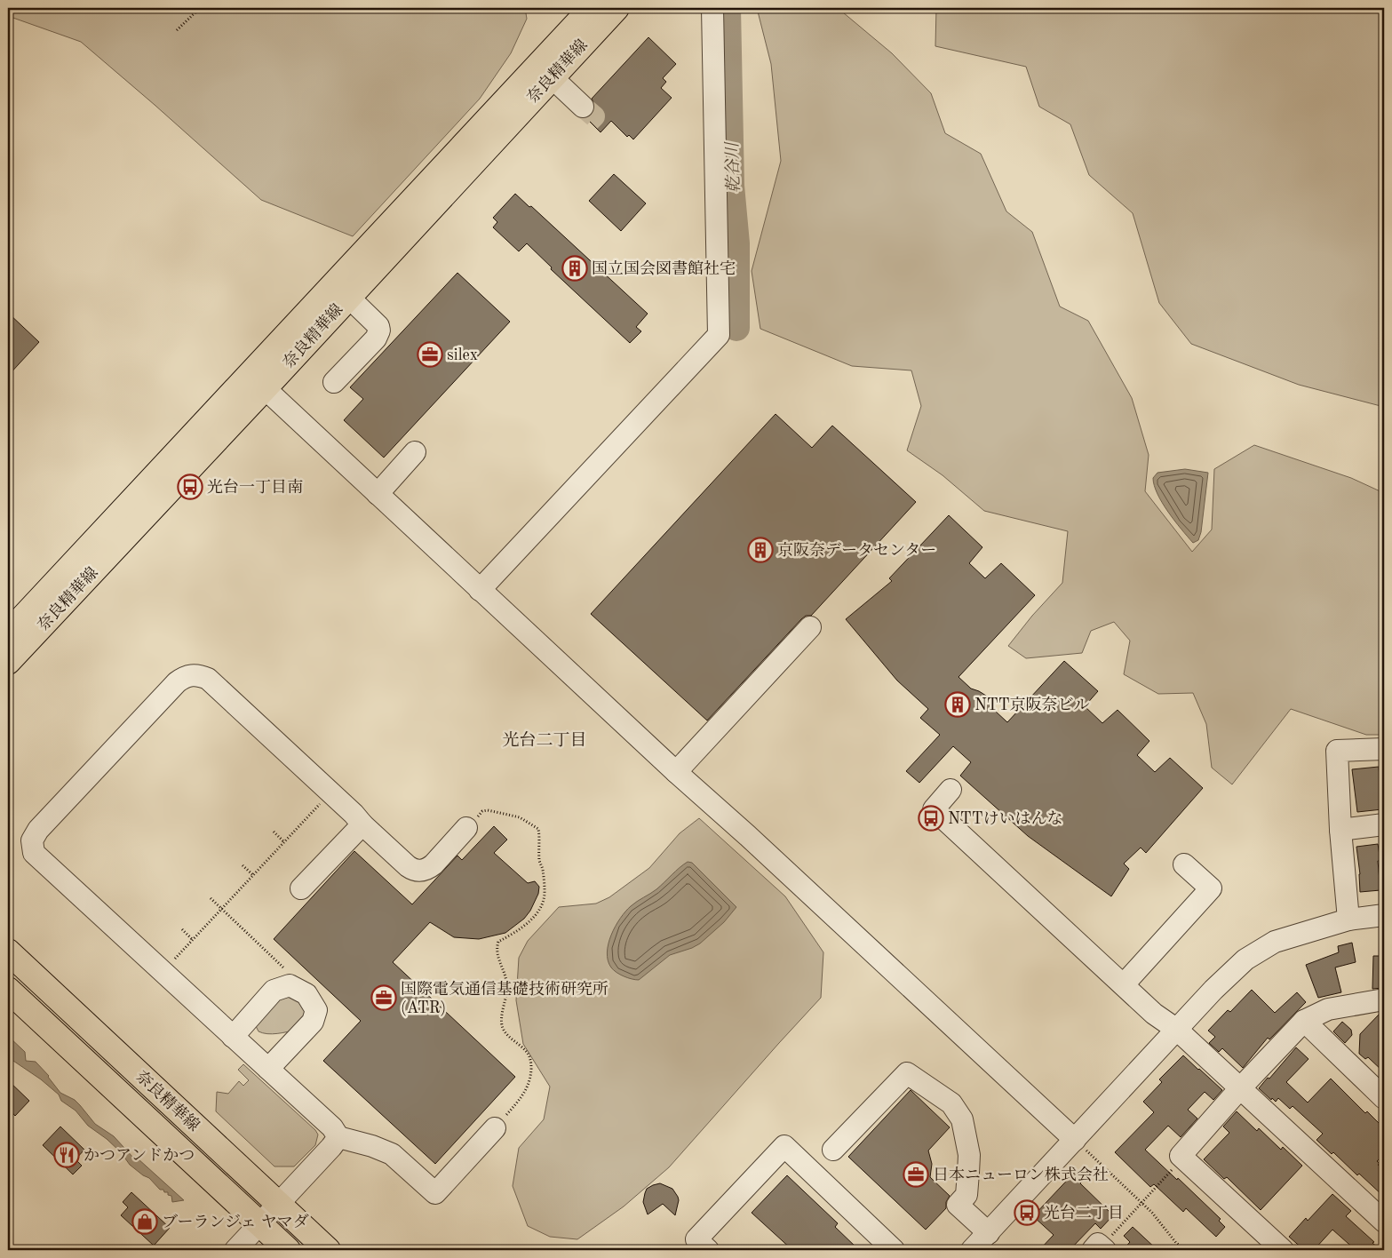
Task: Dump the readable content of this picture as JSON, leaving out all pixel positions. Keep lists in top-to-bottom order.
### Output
{
  "streets": {
    "main road": ["奈良精華線"]
  },
  "districts": ["光台二丁目"],
  "water": ["乾谷川"],
  "places": {
    "building": ["国立国会図書館社宅", "京阪奈データセンター", "NTT京阪奈ビル"],
    "office": ["silex", "国際電気通信基礎技術研究所 (ATR)", "日本ニューロン株式会社"],
    "bus stop": ["光台一丁目南", "NTTけいはんな", "光台二丁目"],
    "restaurant": ["かつアンドかつ"],
    "shop": ["ブーランジェ ヤマダ"]
  }
}
